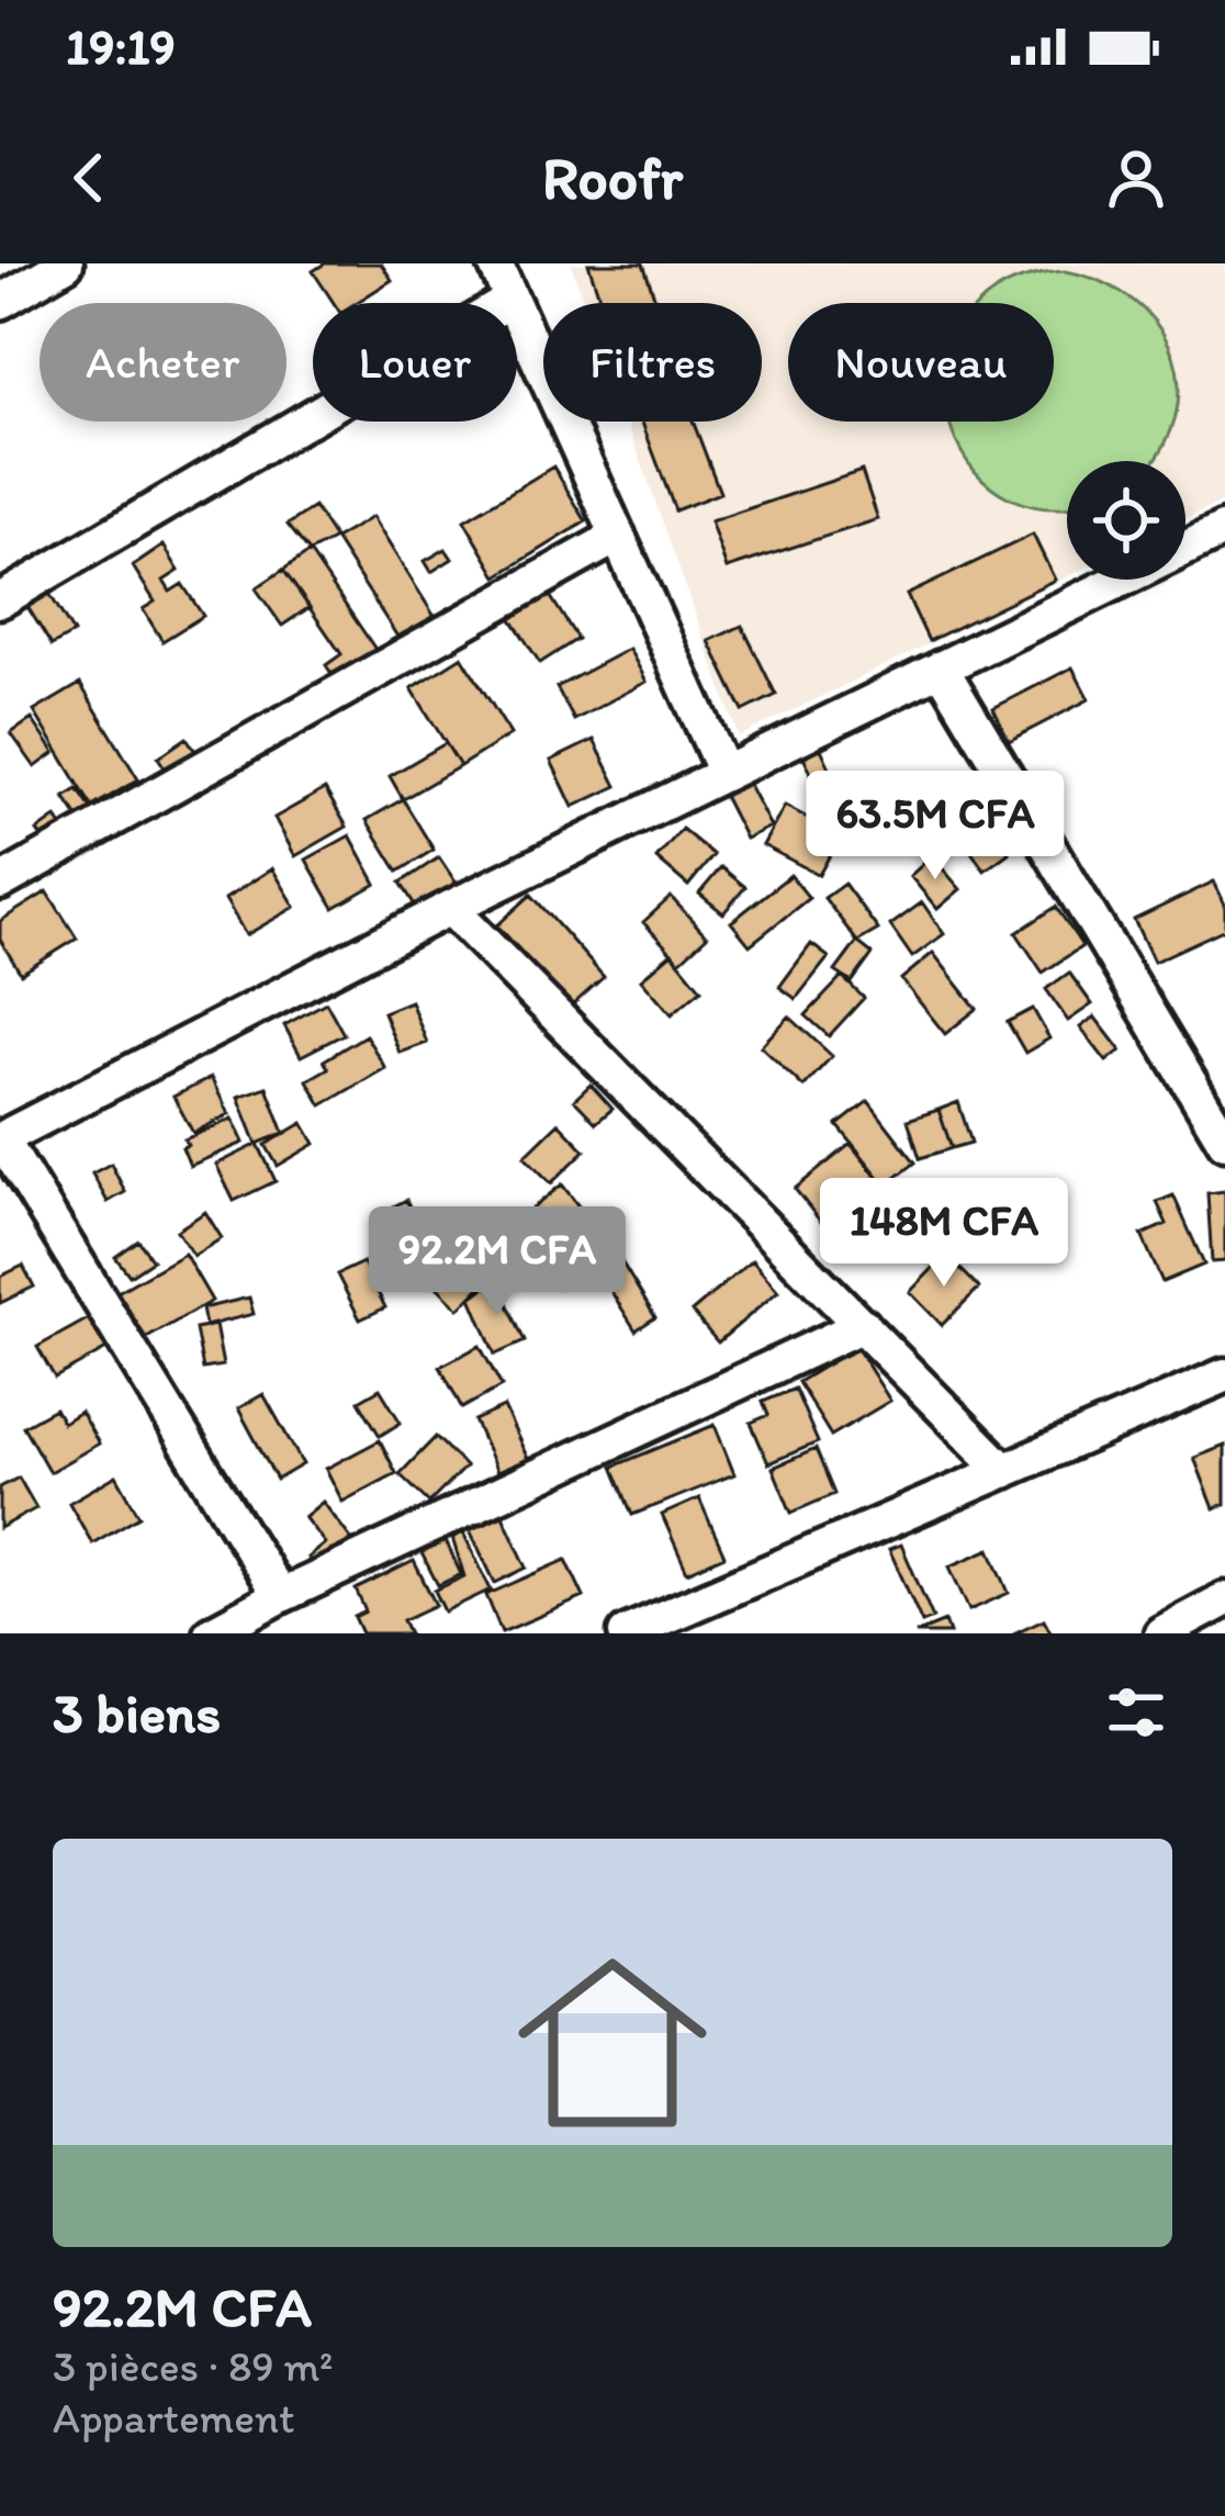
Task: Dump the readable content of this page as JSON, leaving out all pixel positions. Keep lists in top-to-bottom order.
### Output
{
  "page": {
    "status": "19:19",
    "header": "Roofr",
    "chip": [
      "Acheter",
      "Louer",
      "Filtres",
      "Nouveau"
    ],
    "price": ["63.5M CFA", "148M CFA", "92.2M CFA"],
    "heading": "3 biens",
    "list": [
      {
        "name": "92.2M CFA",
        "note": "3 pièces · 89 m² · Appartement"
      }
    ]
  }
}
